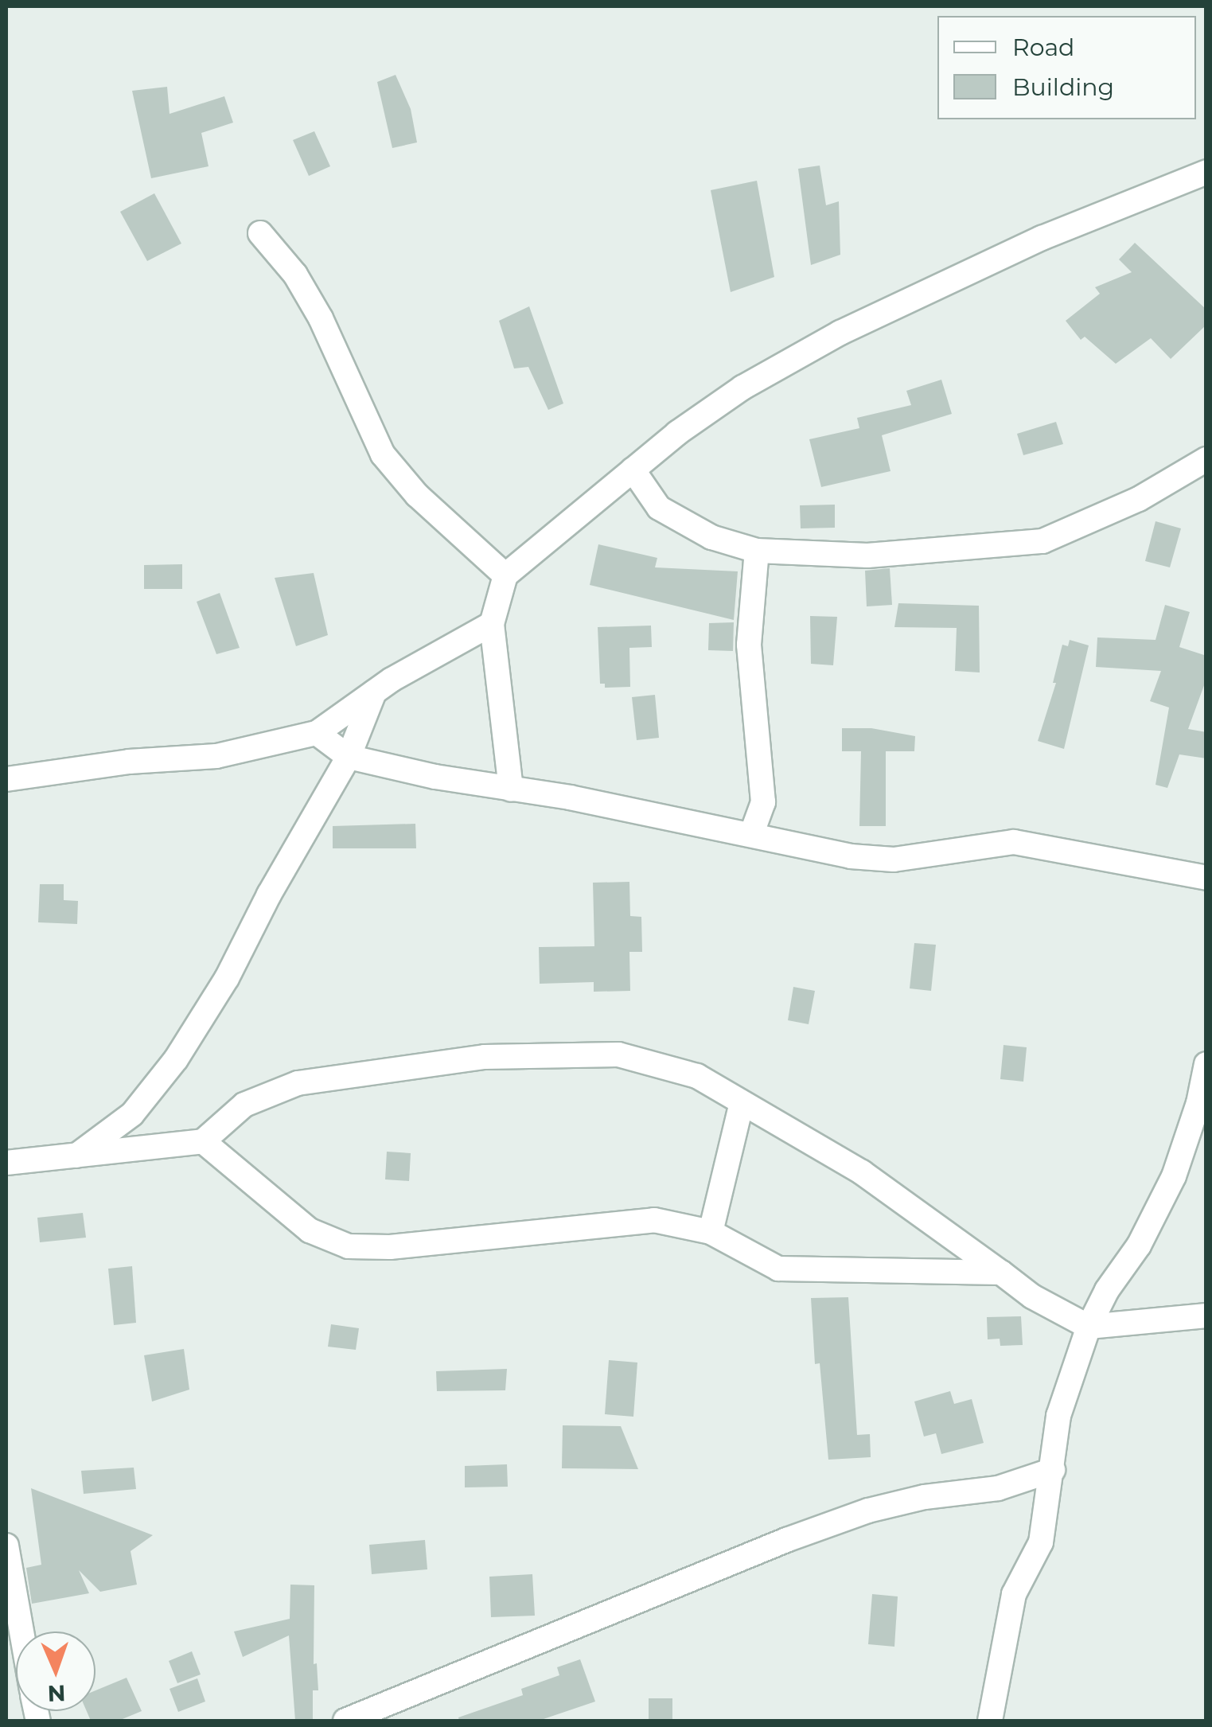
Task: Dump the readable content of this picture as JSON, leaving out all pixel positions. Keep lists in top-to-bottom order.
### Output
{
  "legend": ["Road", "Building"],
  "north": "bottom"
}
